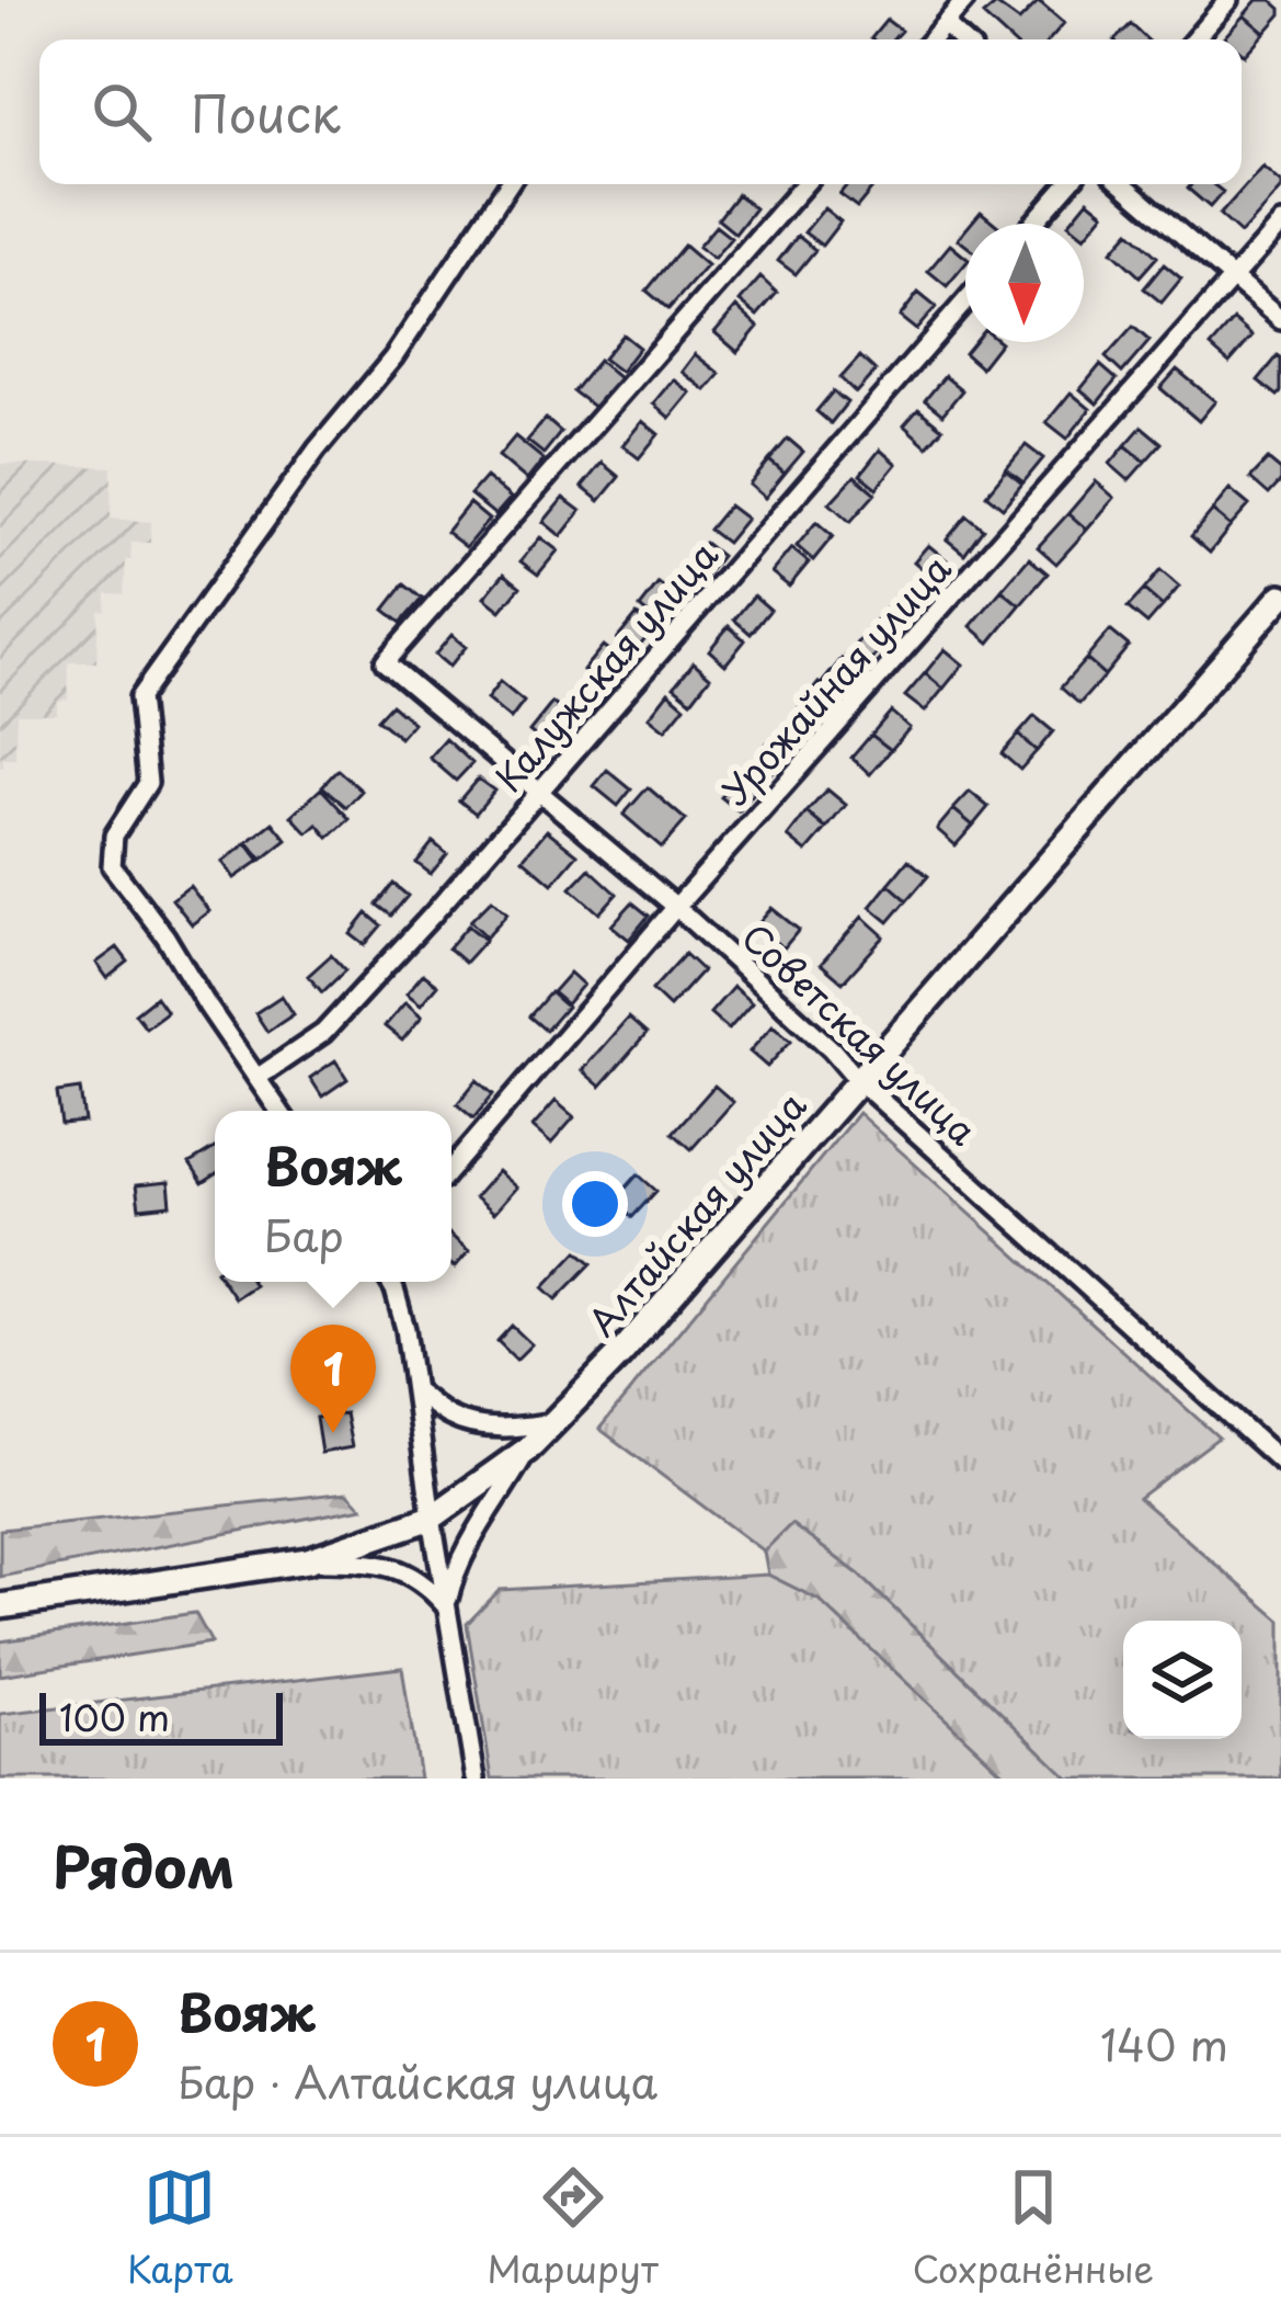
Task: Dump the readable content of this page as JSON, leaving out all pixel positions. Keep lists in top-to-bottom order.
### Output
{
  "streets": {
    "main road": ["Алтайская улица"],
    "street": ["Калужская улица", "Урожайная улица", "Советская улица"]
  },
  "crossings": [
    ["Калужская улица", "Советская улица"],
    ["Урожайная улица", "Советская улица"],
    ["Советская улица", "Алтайская улица"]
  ],
  "scale_bar": "100 m",
  "north": "bottom",
  "page": {
    "search": "Поиск",
    "popup": ["Вояж", "Бар"],
    "pins": "1",
    "scale": "100 m",
    "heading": "Рядом",
    "list": [
      {
        "mark": "1",
        "name": "Вояж",
        "note": "Бар · Алтайская улица",
        "value": "140 m"
      }
    ],
    "nav": ["Карта", "Маршрут", "Сохранённые"]
  }
}
